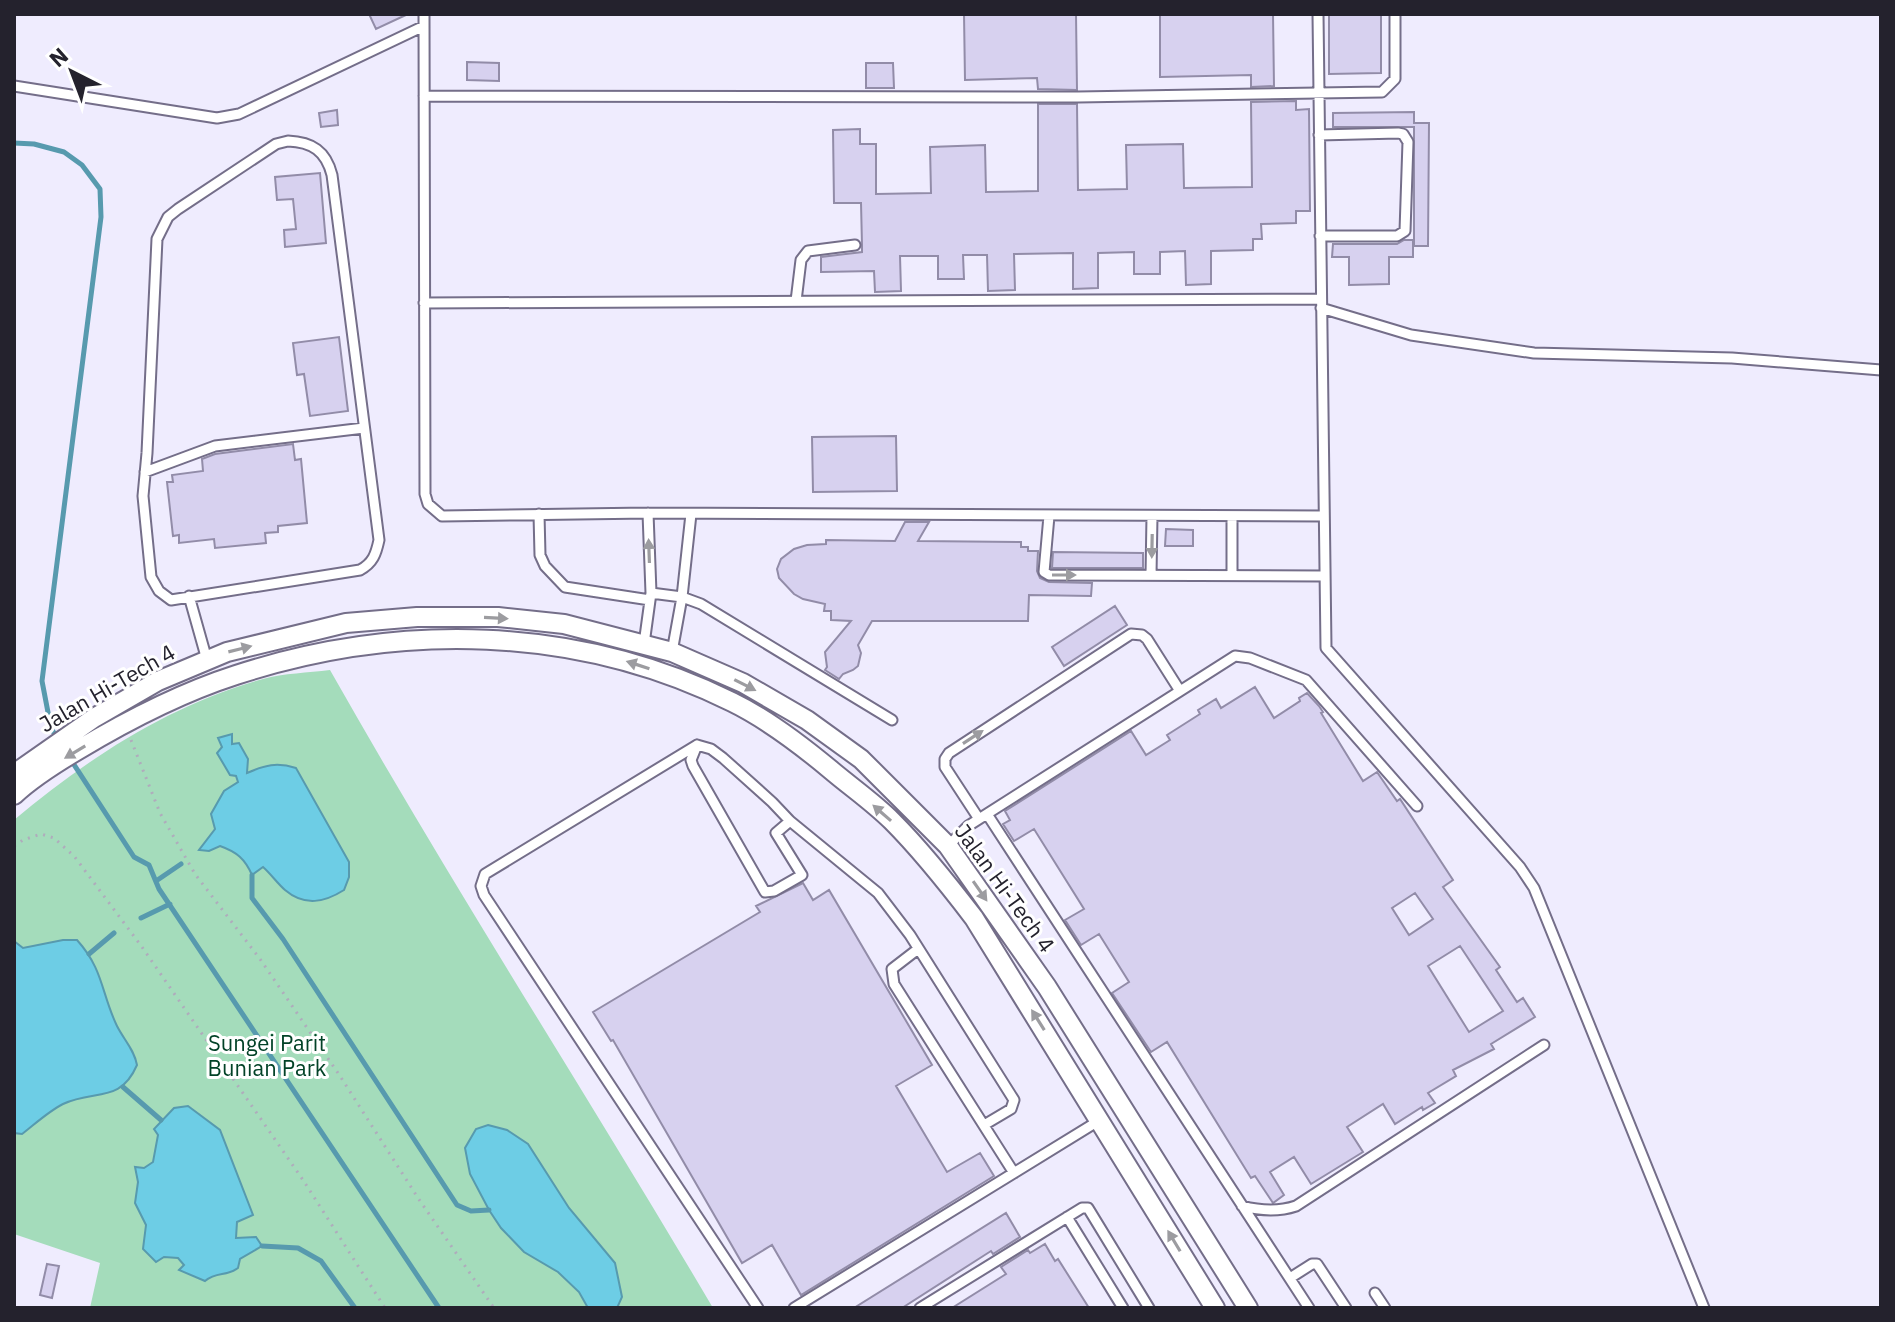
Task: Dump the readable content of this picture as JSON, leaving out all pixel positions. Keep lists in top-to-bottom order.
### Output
{
  "streets": {
    "street": ["Jalan Hi-Tech 4"]
  },
  "parks": ["Sungei Parit Bunian Park"],
  "north": "top left"
}
